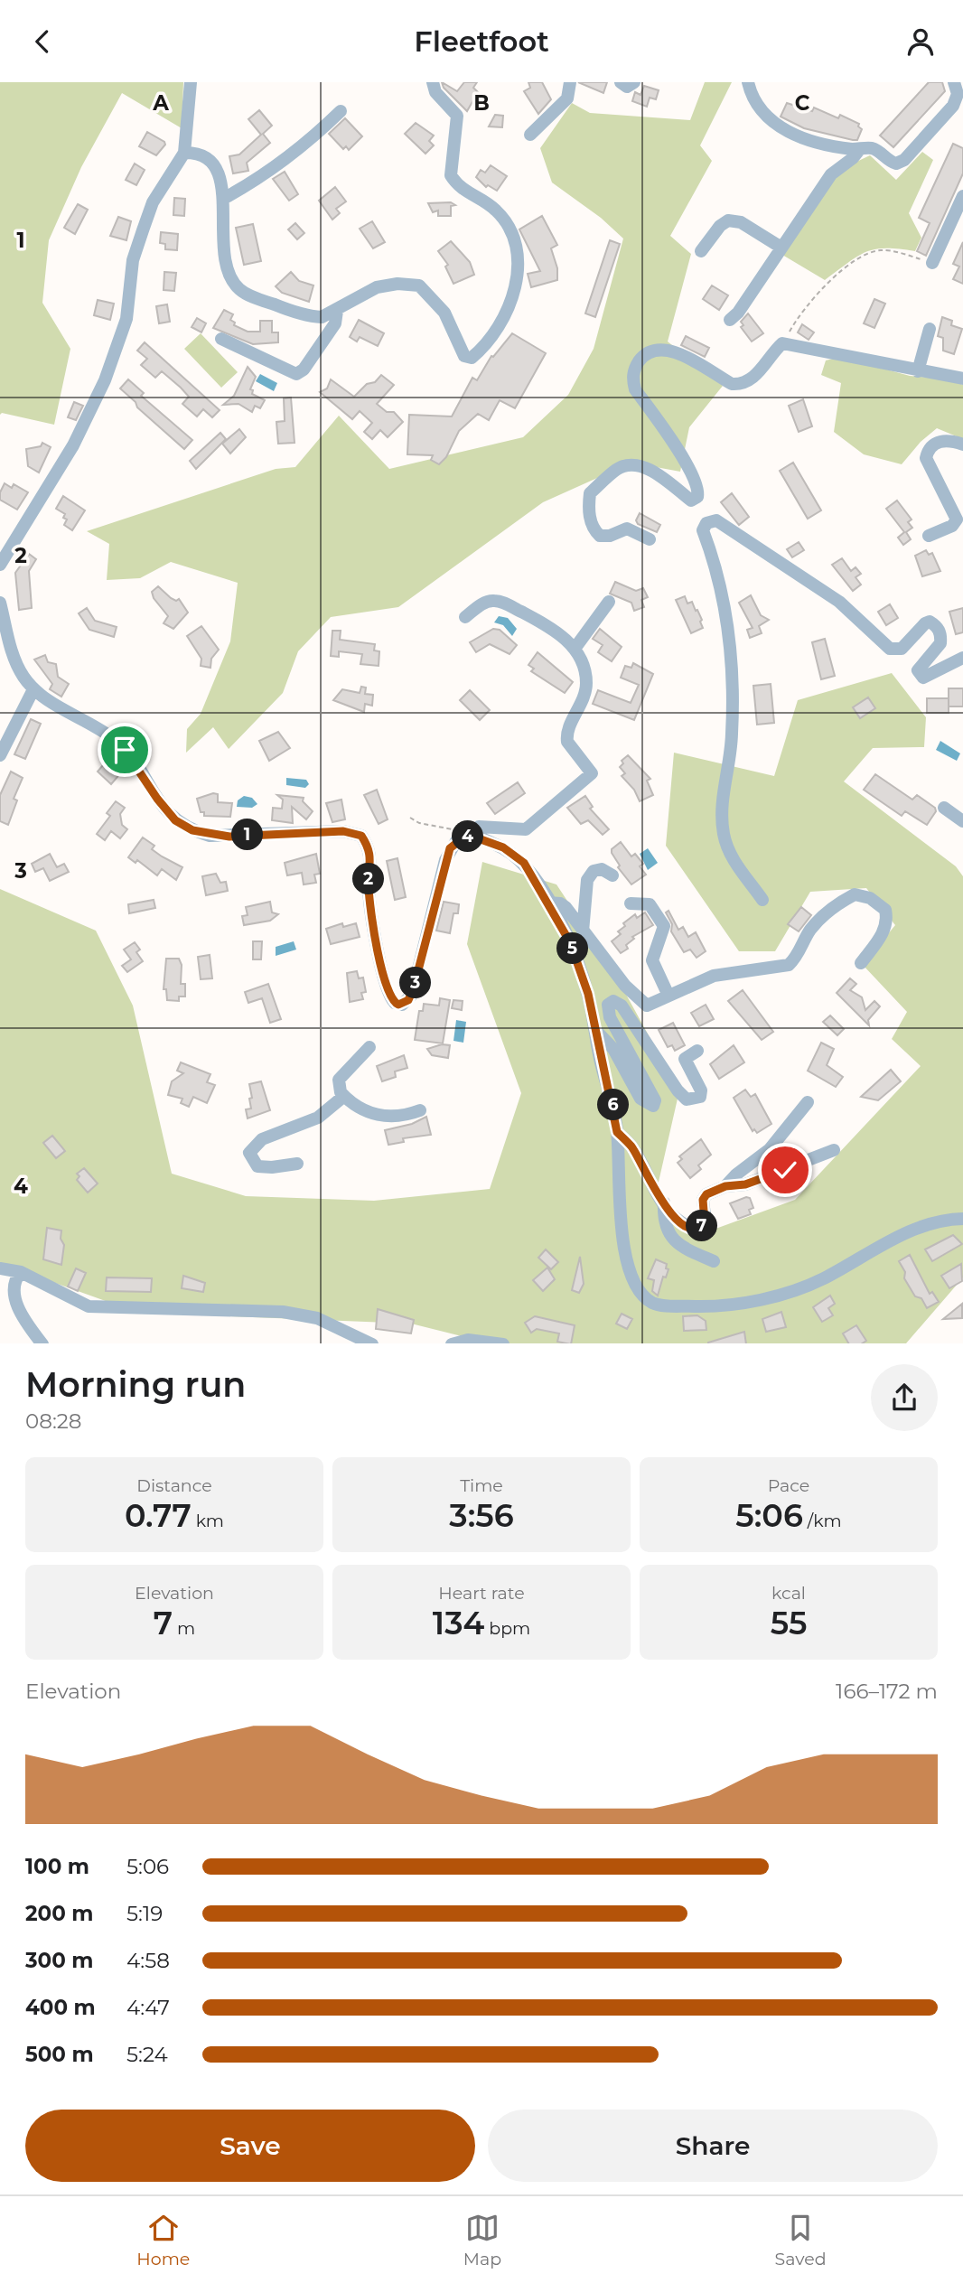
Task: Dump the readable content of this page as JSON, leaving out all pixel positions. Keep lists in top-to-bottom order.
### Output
{
  "page": {
    "header": "Fleetfoot",
    "pins": [
      "1",
      "4",
      "2",
      "5",
      "3",
      "6",
      "7"
    ],
    "heading": ["Morning run", "08:28"],
    "stats": [
      ["Distance", "0.77 km"],
      ["Time", "3:56"],
      ["Pace", "5:06 /km"],
      ["Elevation", "7 m"],
      ["Heart rate", "134 bpm"],
      ["kcal", "55"]
    ],
    "chart": ["Elevation", "166–172 m"],
    "list": [
      {
        "name": "100 m",
        "note": "5:06"
      },
      {
        "name": "200 m",
        "note": "5:19"
      },
      {
        "name": "300 m",
        "note": "4:58"
      },
      {
        "name": "400 m",
        "note": "4:47"
      },
      {
        "name": "500 m",
        "note": "5:24"
      }
    ],
    "buttons": ["Save", "Share"],
    "tabs": ["Home", "Map", "Saved"]
  },
  "grid": {
    "columns": ["A", "B", "C"],
    "rows": [
      "1",
      "2",
      "3",
      "4"
    ]
  }
}
